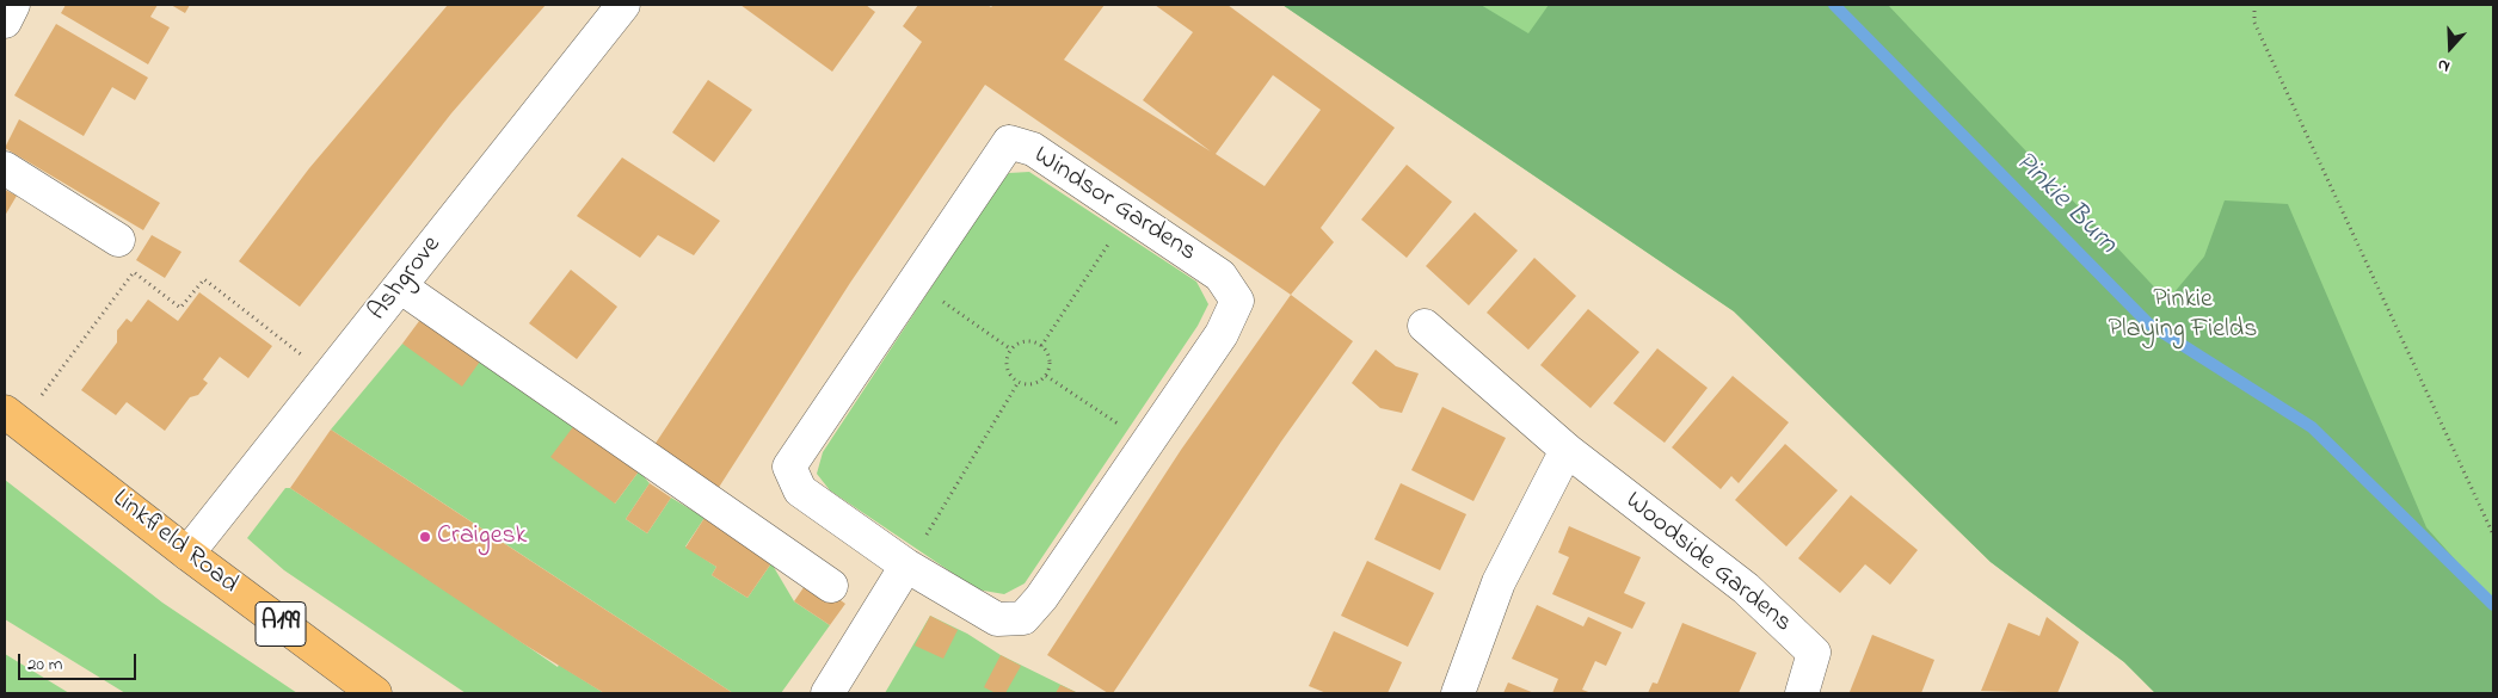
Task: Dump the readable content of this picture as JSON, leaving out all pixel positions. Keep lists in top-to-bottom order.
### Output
{
  "streets": {
    "main road": ["Linkfield Road", "A199"],
    "street": ["Windsor Gardens", "Ashgrove", "Woodside Gardens"]
  },
  "crossings": [
    ["Ashgrove", "Linkfield Road"]
  ],
  "water": ["Pinkie Burn"],
  "parks": ["Pinkie Playing Fields"],
  "places": ["Craigesk"],
  "scale_bar": "20 m",
  "north": "bottom"
}
